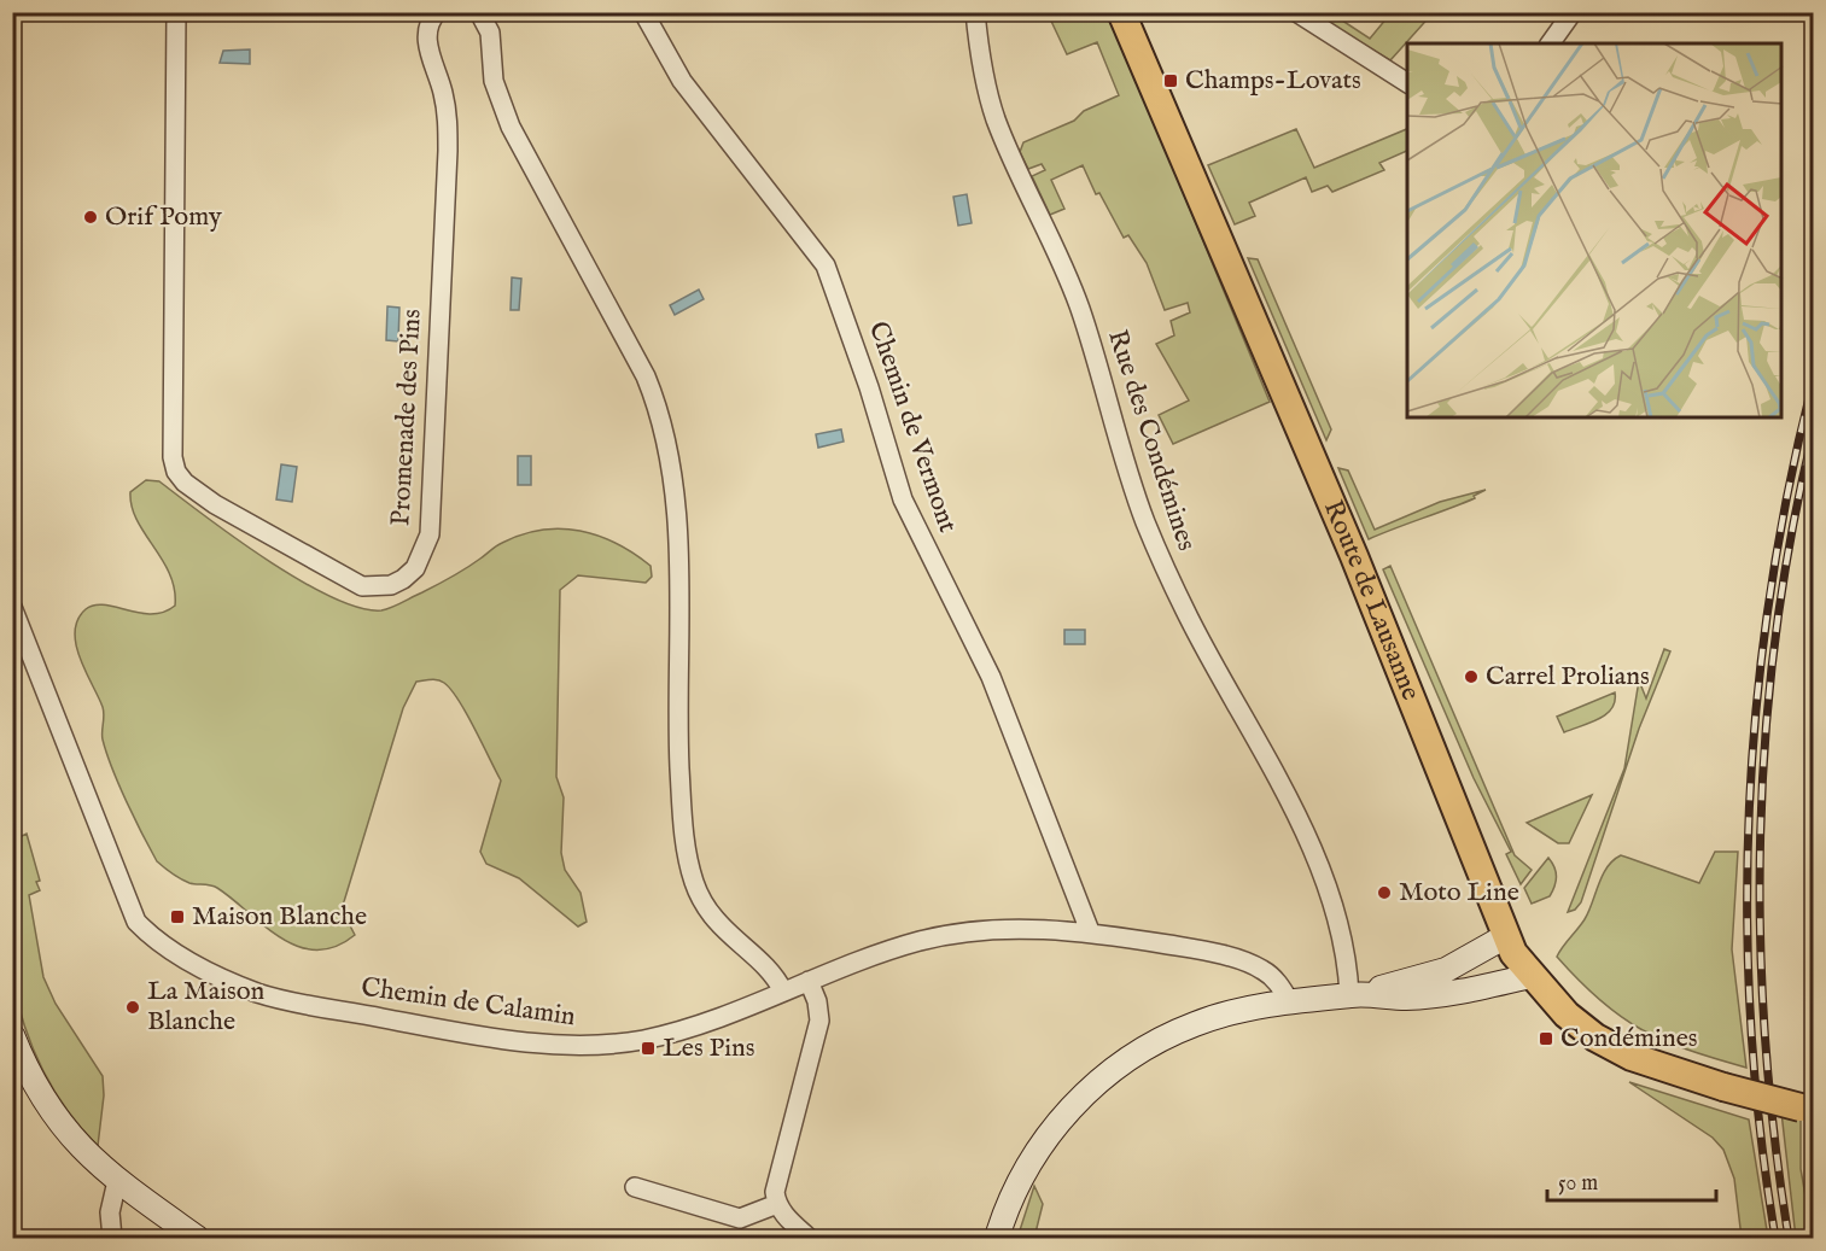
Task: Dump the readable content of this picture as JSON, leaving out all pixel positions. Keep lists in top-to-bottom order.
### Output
{
  "streets": {
    "main road": ["Route de Lausanne"],
    "street": [
      "Promenade des Pins",
      "Chemin de Vermont",
      "Rue des Condémines",
      "Chemin de Calamin"
    ]
  },
  "crossings": [
    ["Chemin de Vermont", "Chemin de Calamin"]
  ],
  "places": {
    "transit": [
      "Champs-Lovats",
      "Maison Blanche",
      "Condémines",
      "Les Pins"
    ],
    "other": [
      "Orif Pomy",
      "Carrel Prolians",
      "Moto Line",
      "La Maison Blanche"
    ]
  },
  "scale_bar": "50 m"
}
